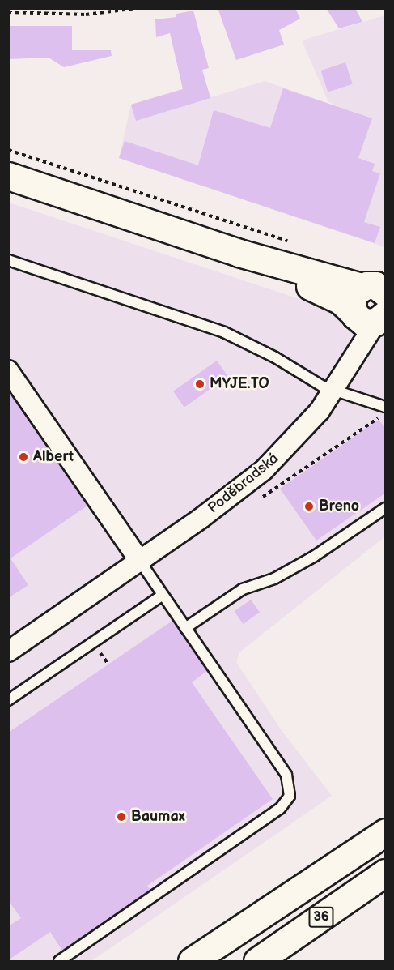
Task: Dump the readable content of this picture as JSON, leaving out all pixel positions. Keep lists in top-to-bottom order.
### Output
{
  "streets": {
    "main road": ["Poděbradská", "36"]
  },
  "places": [
    "MYJE.TO",
    "Albert",
    "Breno",
    "Baumax"
  ]
}
